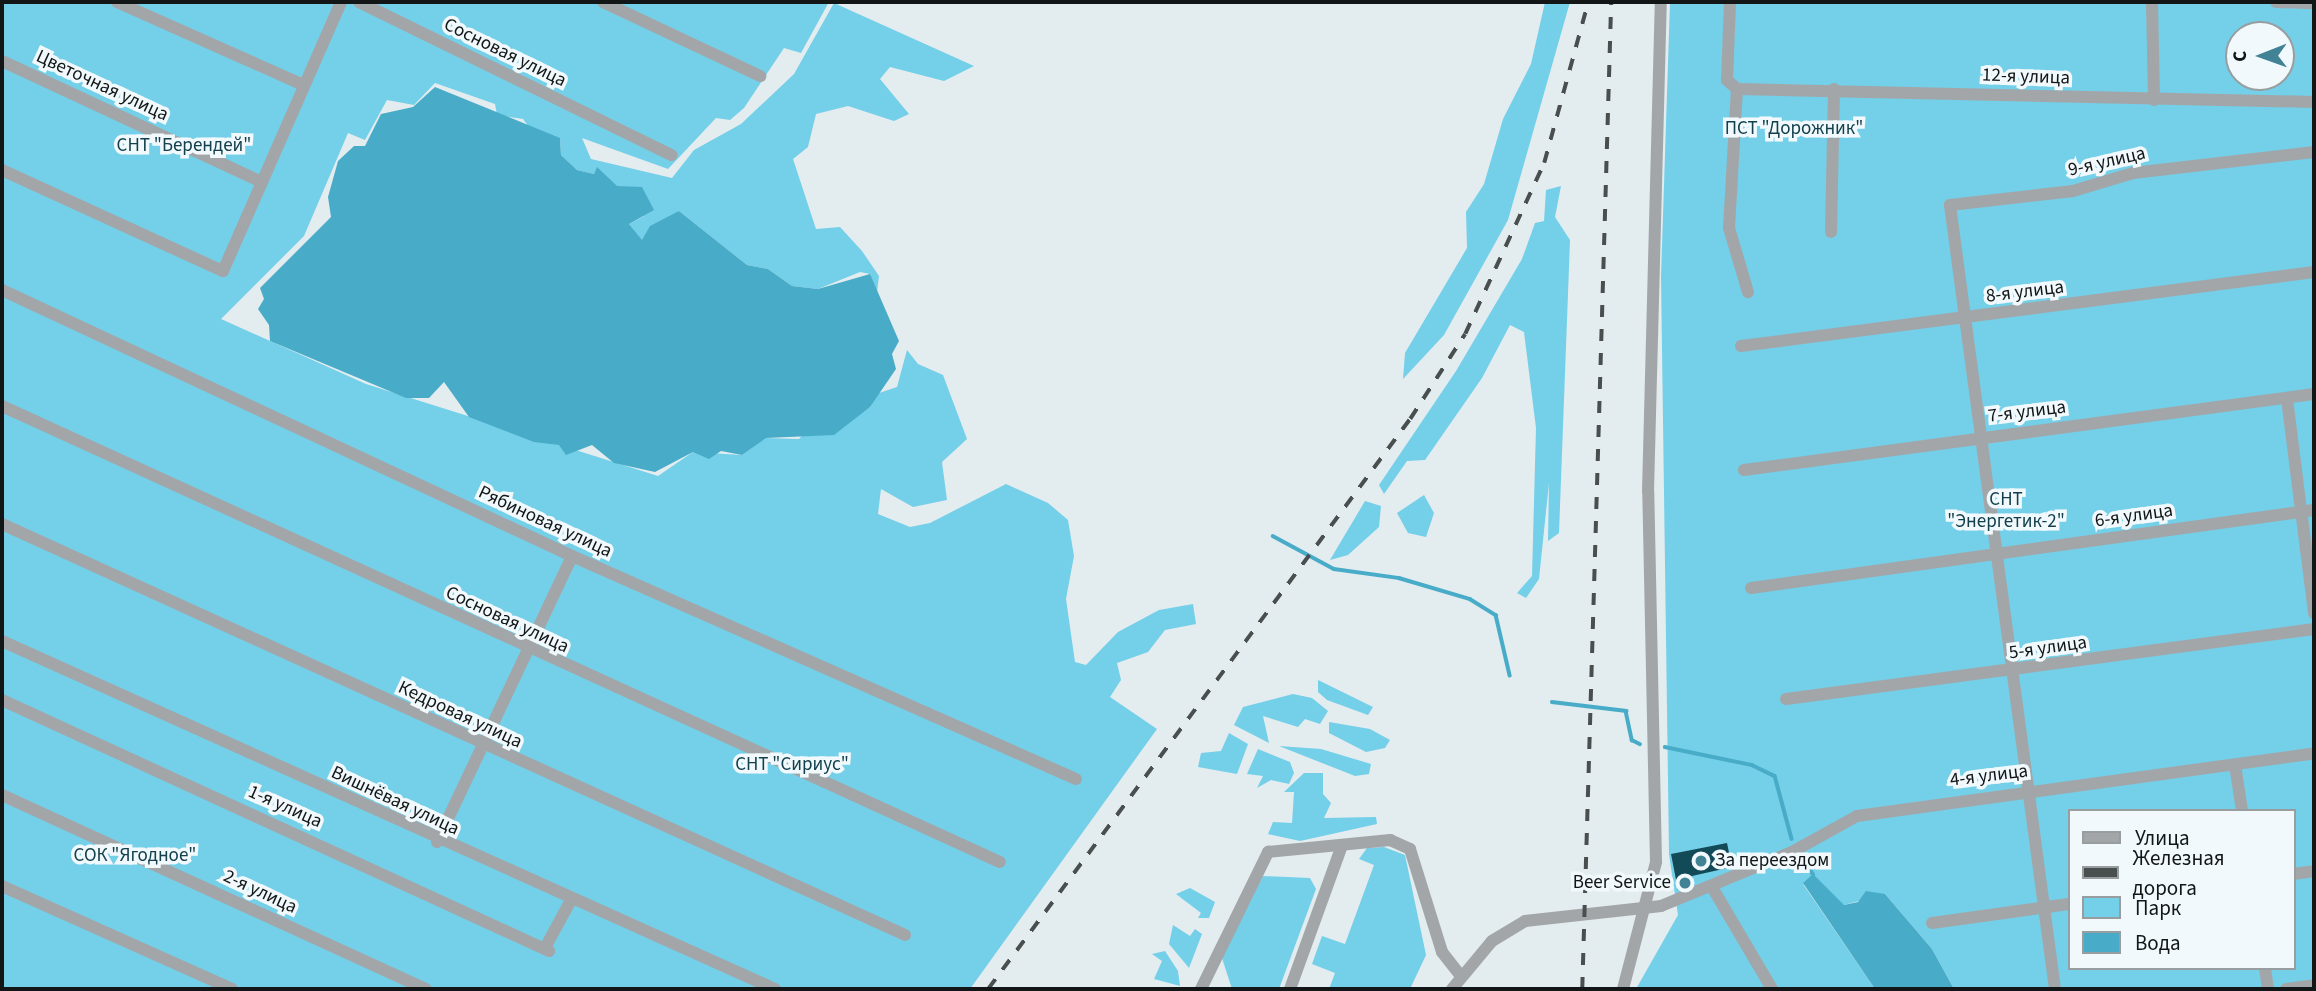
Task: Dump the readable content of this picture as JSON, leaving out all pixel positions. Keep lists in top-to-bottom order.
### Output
{
  "streets": {
    "street": [
      "Сосновая улица",
      "12-я улица",
      "Цветочная улица",
      "9-я улица",
      "8-я улица",
      "7-я улица",
      "6-я улица",
      "Рябиновая улица",
      "5-я улица",
      "Кедровая улица",
      "4-я улица",
      "Вишнёвая улица",
      "1-я улица",
      "2-я улица"
    ]
  },
  "crossings": [
    ["9-я улица", "8-я улица"],
    ["Вишнёвая улица", "1-я улица"]
  ],
  "parks": [
    "ПСТ \"Дорожник\"",
    "СНТ \"Берендей\"",
    "СHТ \"Энергетик-2\"",
    "СНТ \"Сириус\"",
    "СОК \"Ягодное\""
  ],
  "places": ["За переездом", "Beer Service"],
  "legend": [
    "Улица",
    "Железная дорога",
    "Парк",
    "Вода"
  ],
  "north": "left"
}
